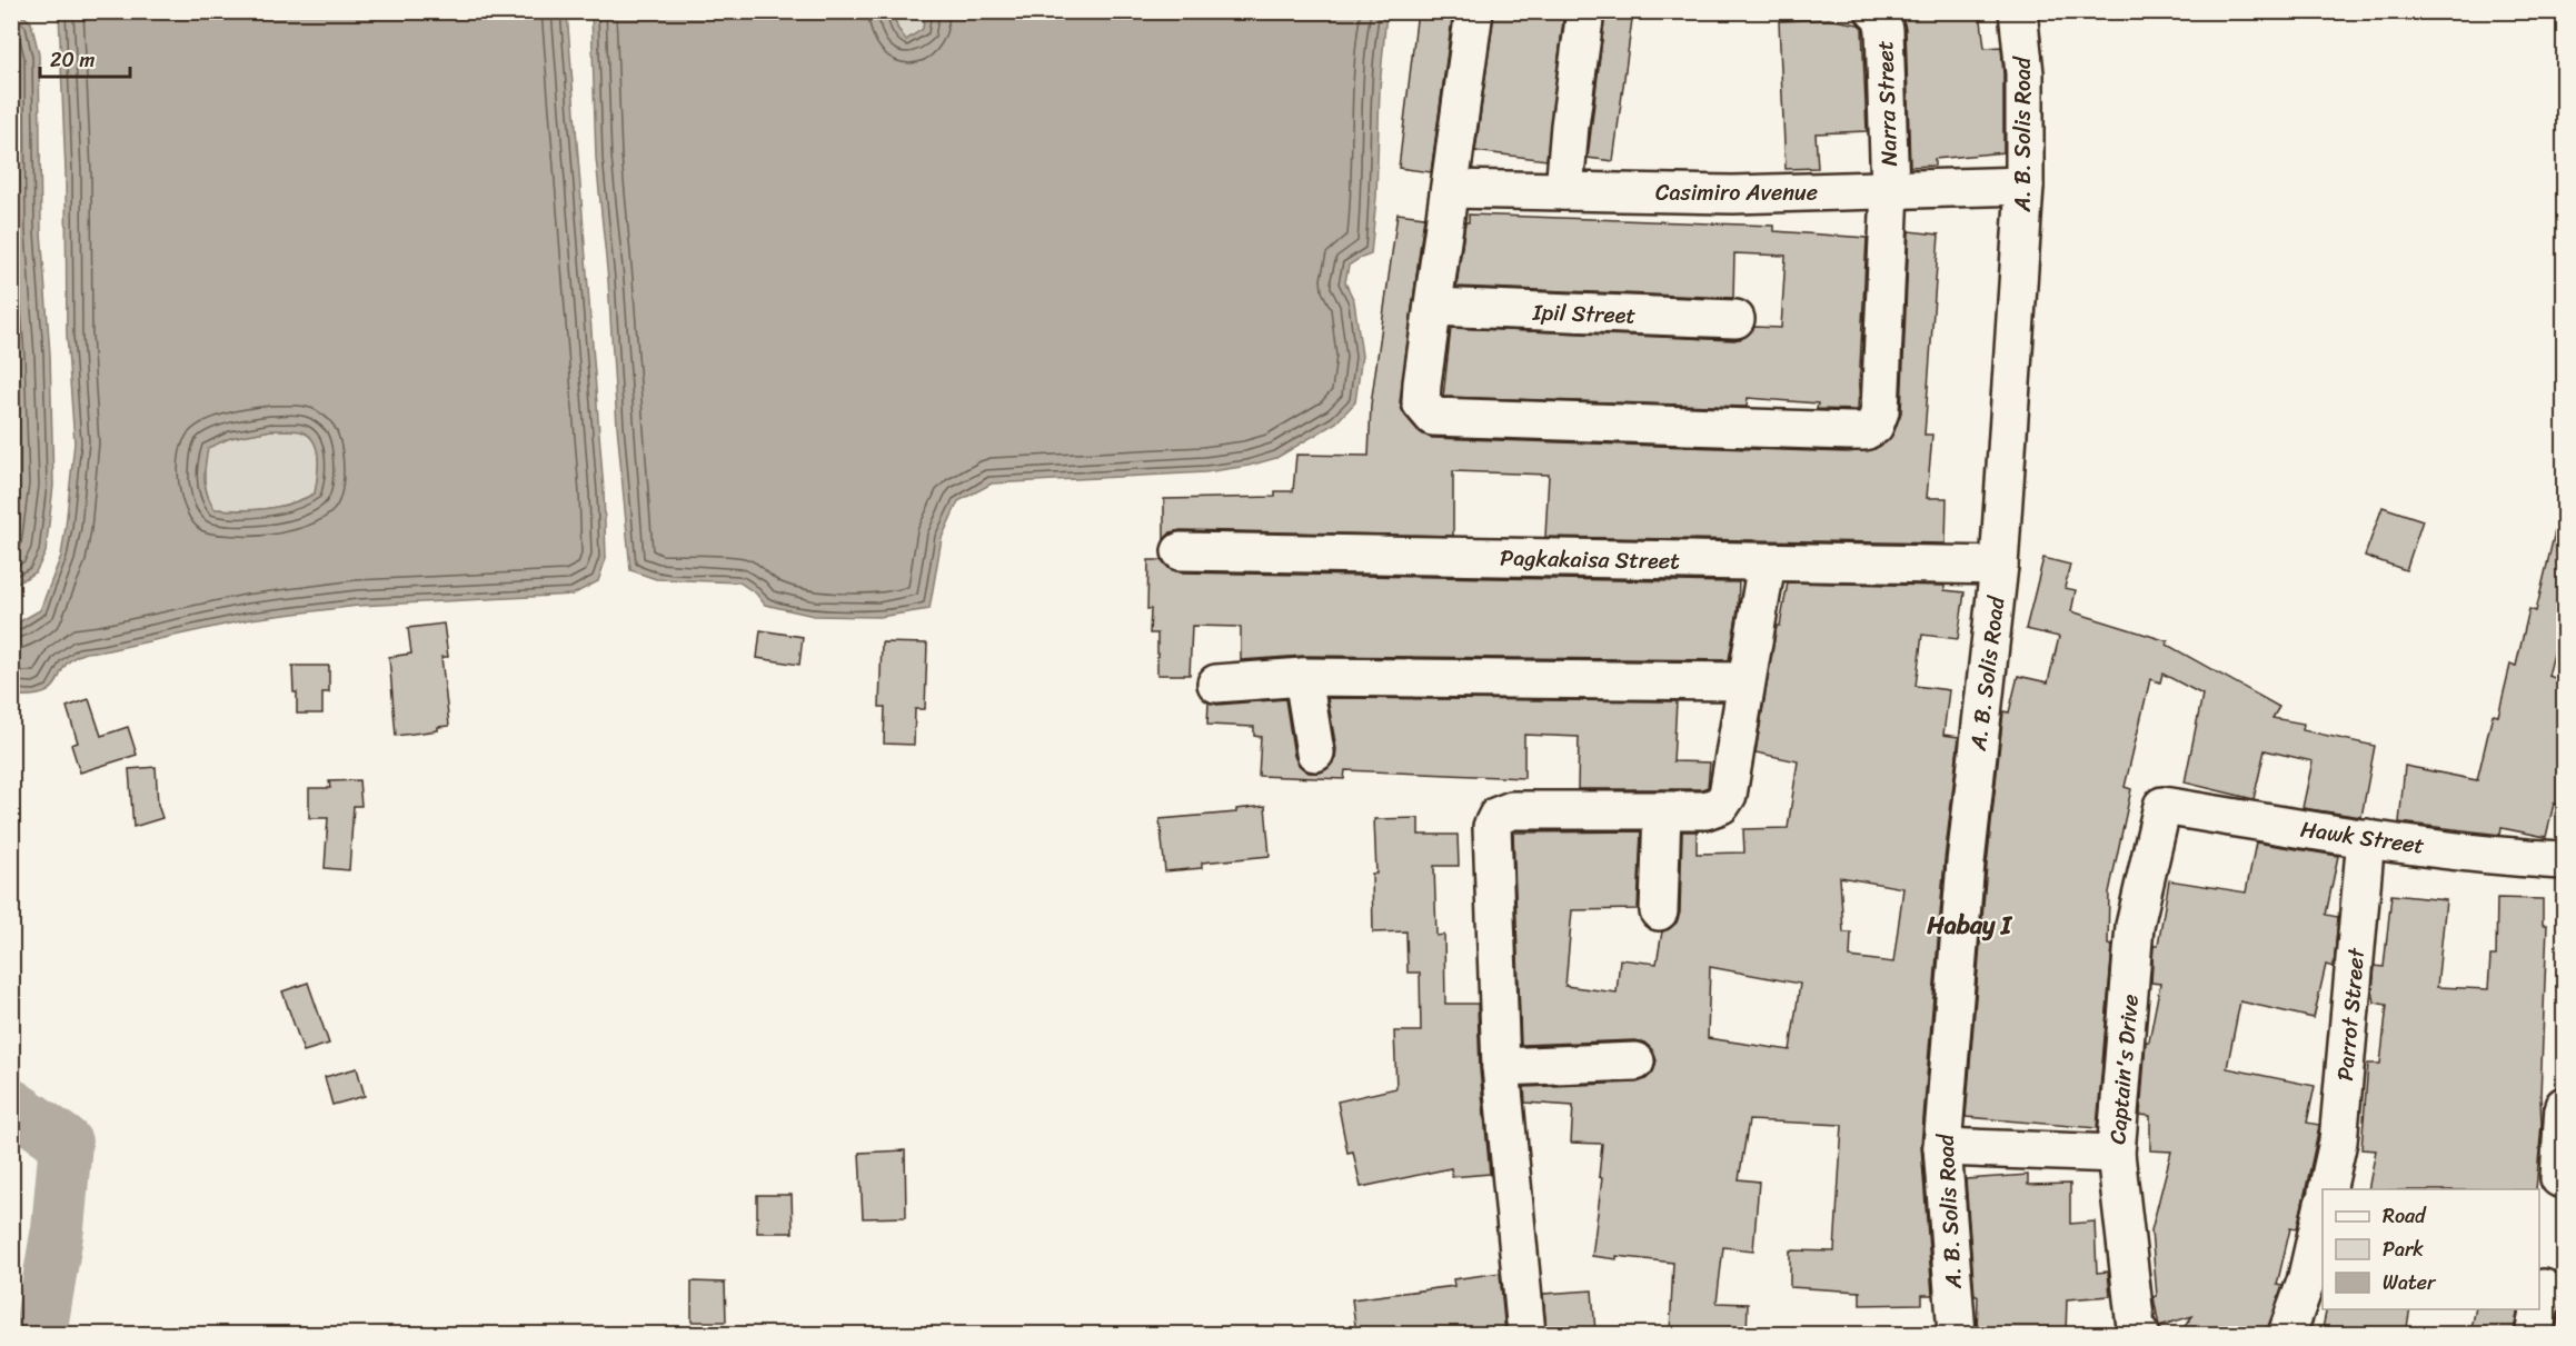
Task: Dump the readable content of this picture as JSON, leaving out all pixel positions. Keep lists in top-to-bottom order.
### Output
{
  "streets": {
    "street": [
      "Narra Street",
      "A. B. Solis Road",
      "Casimiro Avenue",
      "Ipil Street",
      "Pagkakaisa Street",
      "Hawk Street",
      "Parrot Street",
      "Captain's Drive"
    ]
  },
  "crossings": [
    ["Narra Street", "Casimiro Avenue"],
    ["Narra Street", "Ipil Street"],
    ["A. B. Solis Road", "Casimiro Avenue"],
    ["A. B. Solis Road", "Pagkakaisa Street"],
    ["Hawk Street", "Parrot Street"],
    ["Hawk Street", "Captain's Drive"]
  ],
  "districts": ["Habay I"],
  "legend": ["Road", "Park", "Water"],
  "scale_bar": "20 m"
}
